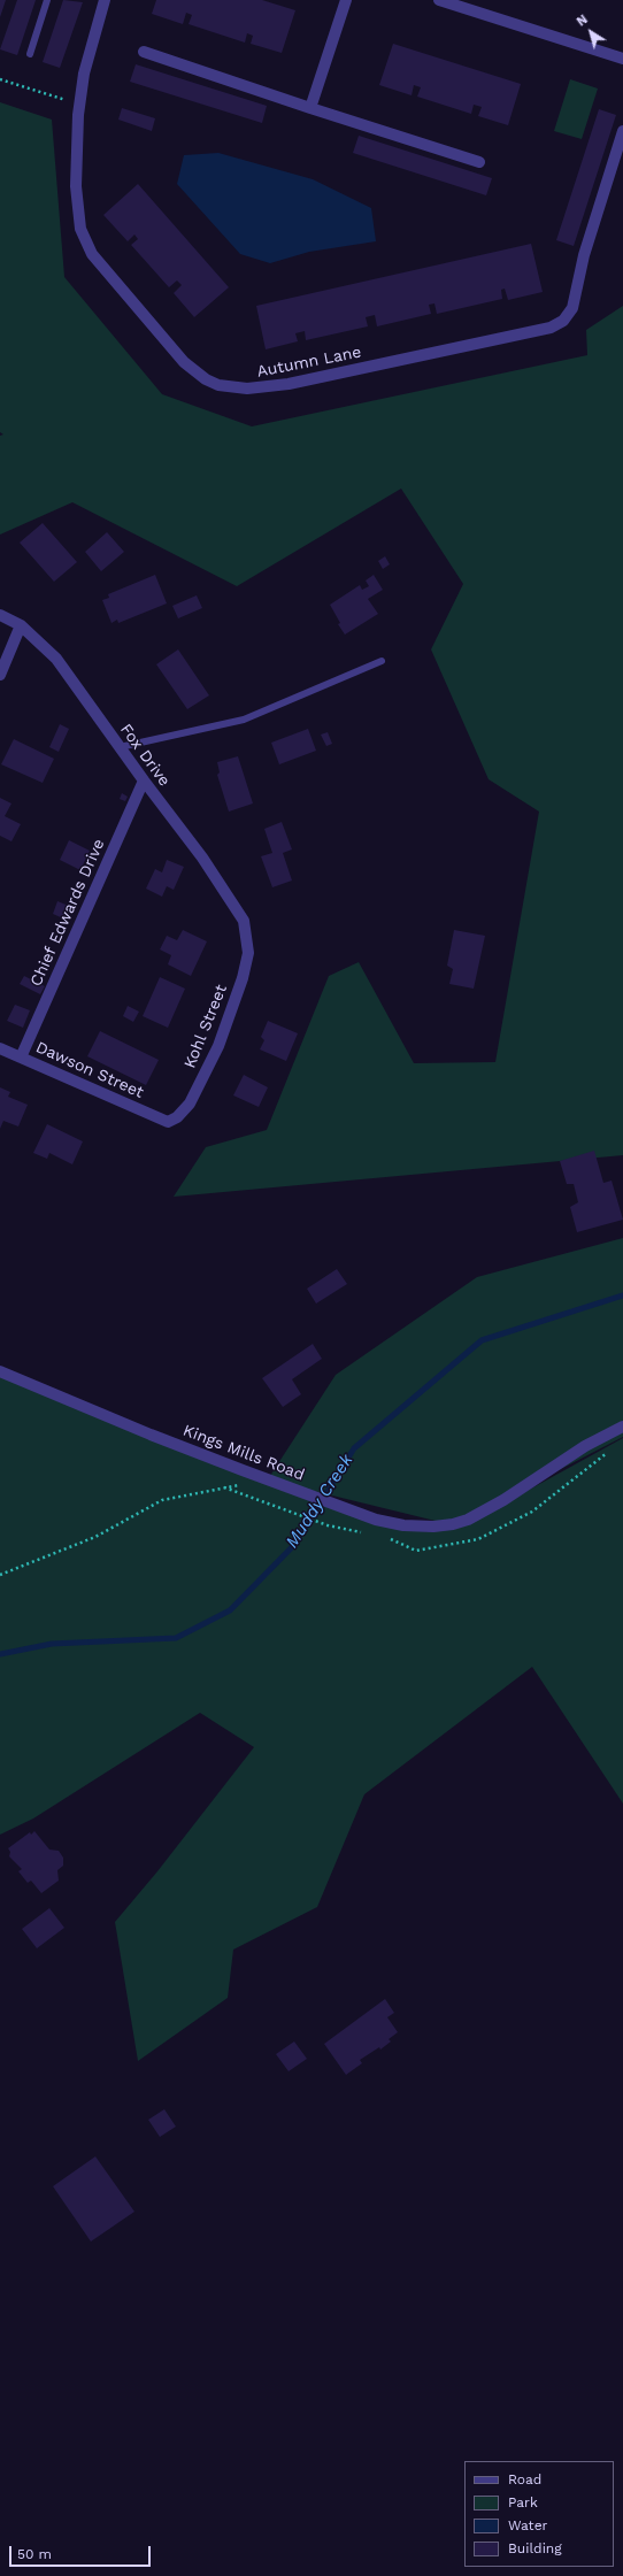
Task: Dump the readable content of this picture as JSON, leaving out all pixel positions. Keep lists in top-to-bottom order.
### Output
{
  "streets": {
    "street": [
      "Autumn Lane",
      "Fox Drive",
      "Chief Edwards Drive",
      "Kohl Street",
      "Dawson Street",
      "Kings Mills Road"
    ]
  },
  "crossings": [
    ["Fox Drive", "Chief Edwards Drive"],
    ["Fox Drive", "Kohl Street"],
    ["Chief Edwards Drive", "Dawson Street"],
    ["Kohl Street", "Dawson Street"]
  ],
  "water": ["Muddy Creek"],
  "legend": [
    "Road",
    "Park",
    "Water",
    "Building"
  ],
  "scale_bar": "50 m",
  "north": "top left"
}
